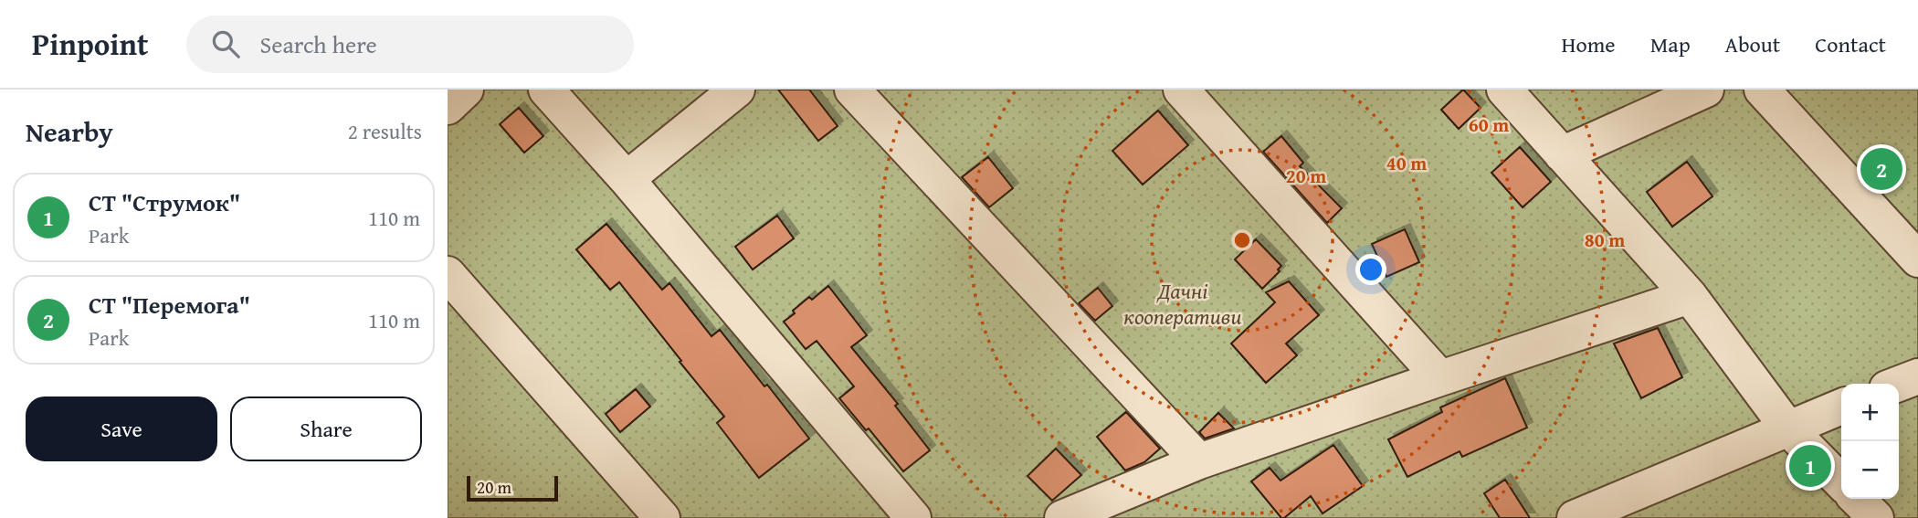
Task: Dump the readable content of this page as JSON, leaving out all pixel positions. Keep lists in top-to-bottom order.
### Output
{
  "parks": ["Дачні кооперативи"],
  "scale_bar": "20 m",
  "page": {
    "header": "Pinpoint",
    "search": "Search here",
    "nav": [
      "Home",
      "Map",
      "About",
      "Contact"
    ],
    "heading": ["Nearby", "2 results"],
    "pins": ["2", "1"],
    "list": [
      {
        "mark": "1",
        "name": "СТ \"Струмок\"",
        "note": "Park",
        "value": "110 m"
      },
      {
        "mark": "2",
        "name": "СТ \"Перемога\"",
        "note": "Park",
        "value": "110 m"
      }
    ],
    "buttons": ["Save", "Share"],
    "map_buttons": ["+", "−"],
    "scale": "20 m"
  },
  "rings": [
    "60 m",
    "40 m",
    "20 m",
    "80 m"
  ]
}
